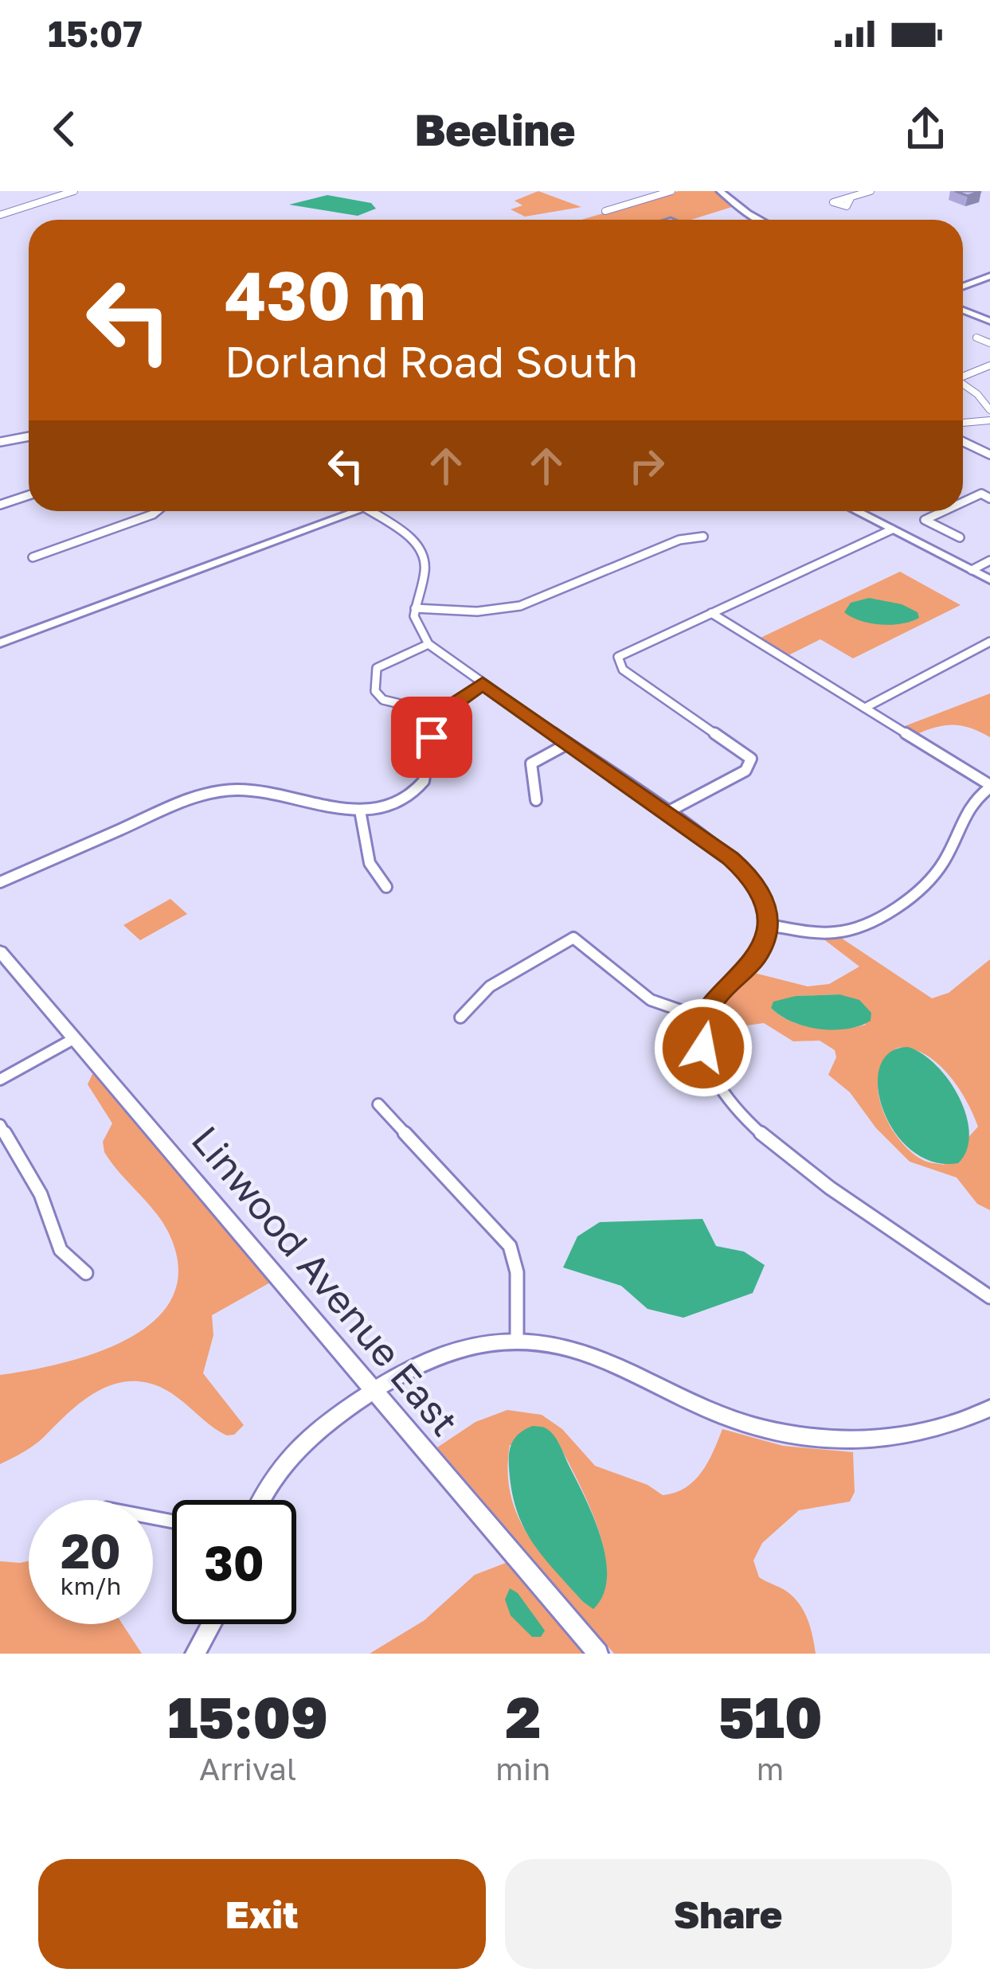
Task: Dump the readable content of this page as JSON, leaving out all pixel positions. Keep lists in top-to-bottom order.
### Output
{
  "streets": {
    "street": ["Linwood Avenue East"]
  },
  "page": {
    "status": "15:07",
    "header": "Beeline",
    "turn": ["430 m", "Dorland Road South"],
    "speed": "20 km/h",
    "limit": "30",
    "eta": [
      "15:09",
      "Arrival",
      "2",
      "min",
      "510",
      "m"
    ],
    "buttons": ["Exit", "Share"]
  }
}
